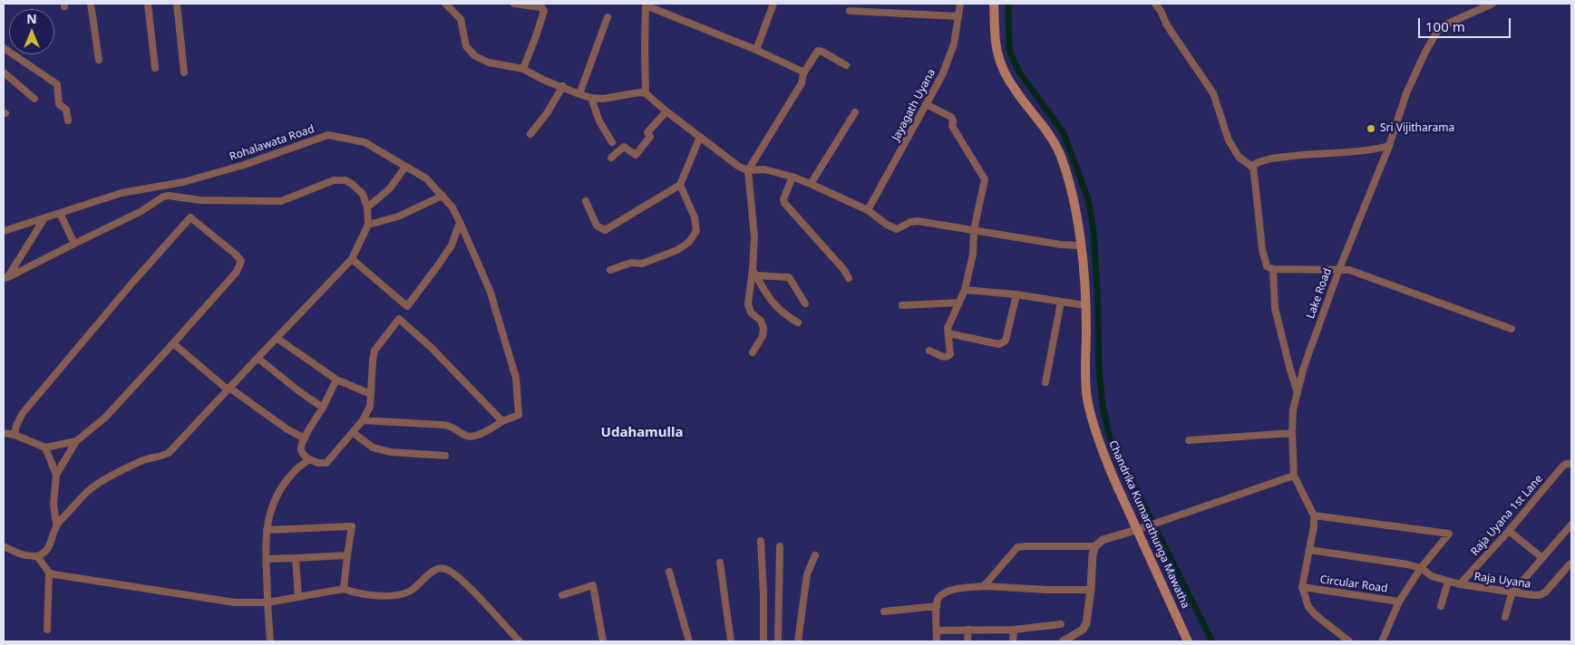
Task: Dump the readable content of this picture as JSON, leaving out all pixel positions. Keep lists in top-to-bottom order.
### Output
{
  "streets": {
    "main road": ["Chandrika Kumarathunga Mawatha"],
    "street": [
      "Jayagath Uyana",
      "Rohalawata Road",
      "Lake Road",
      "Raja Uyana 1st Lane",
      "Raja Uyana",
      "Circular Road"
    ]
  },
  "crossings": [
    ["Raja Uyana 1st Lane", "Raja Uyana"],
    ["Raja Uyana", "Circular Road"]
  ],
  "districts": ["Udahamulla"],
  "places": ["Sri Vijitharama"],
  "scale_bar": "100 m",
  "north": "top"
}
